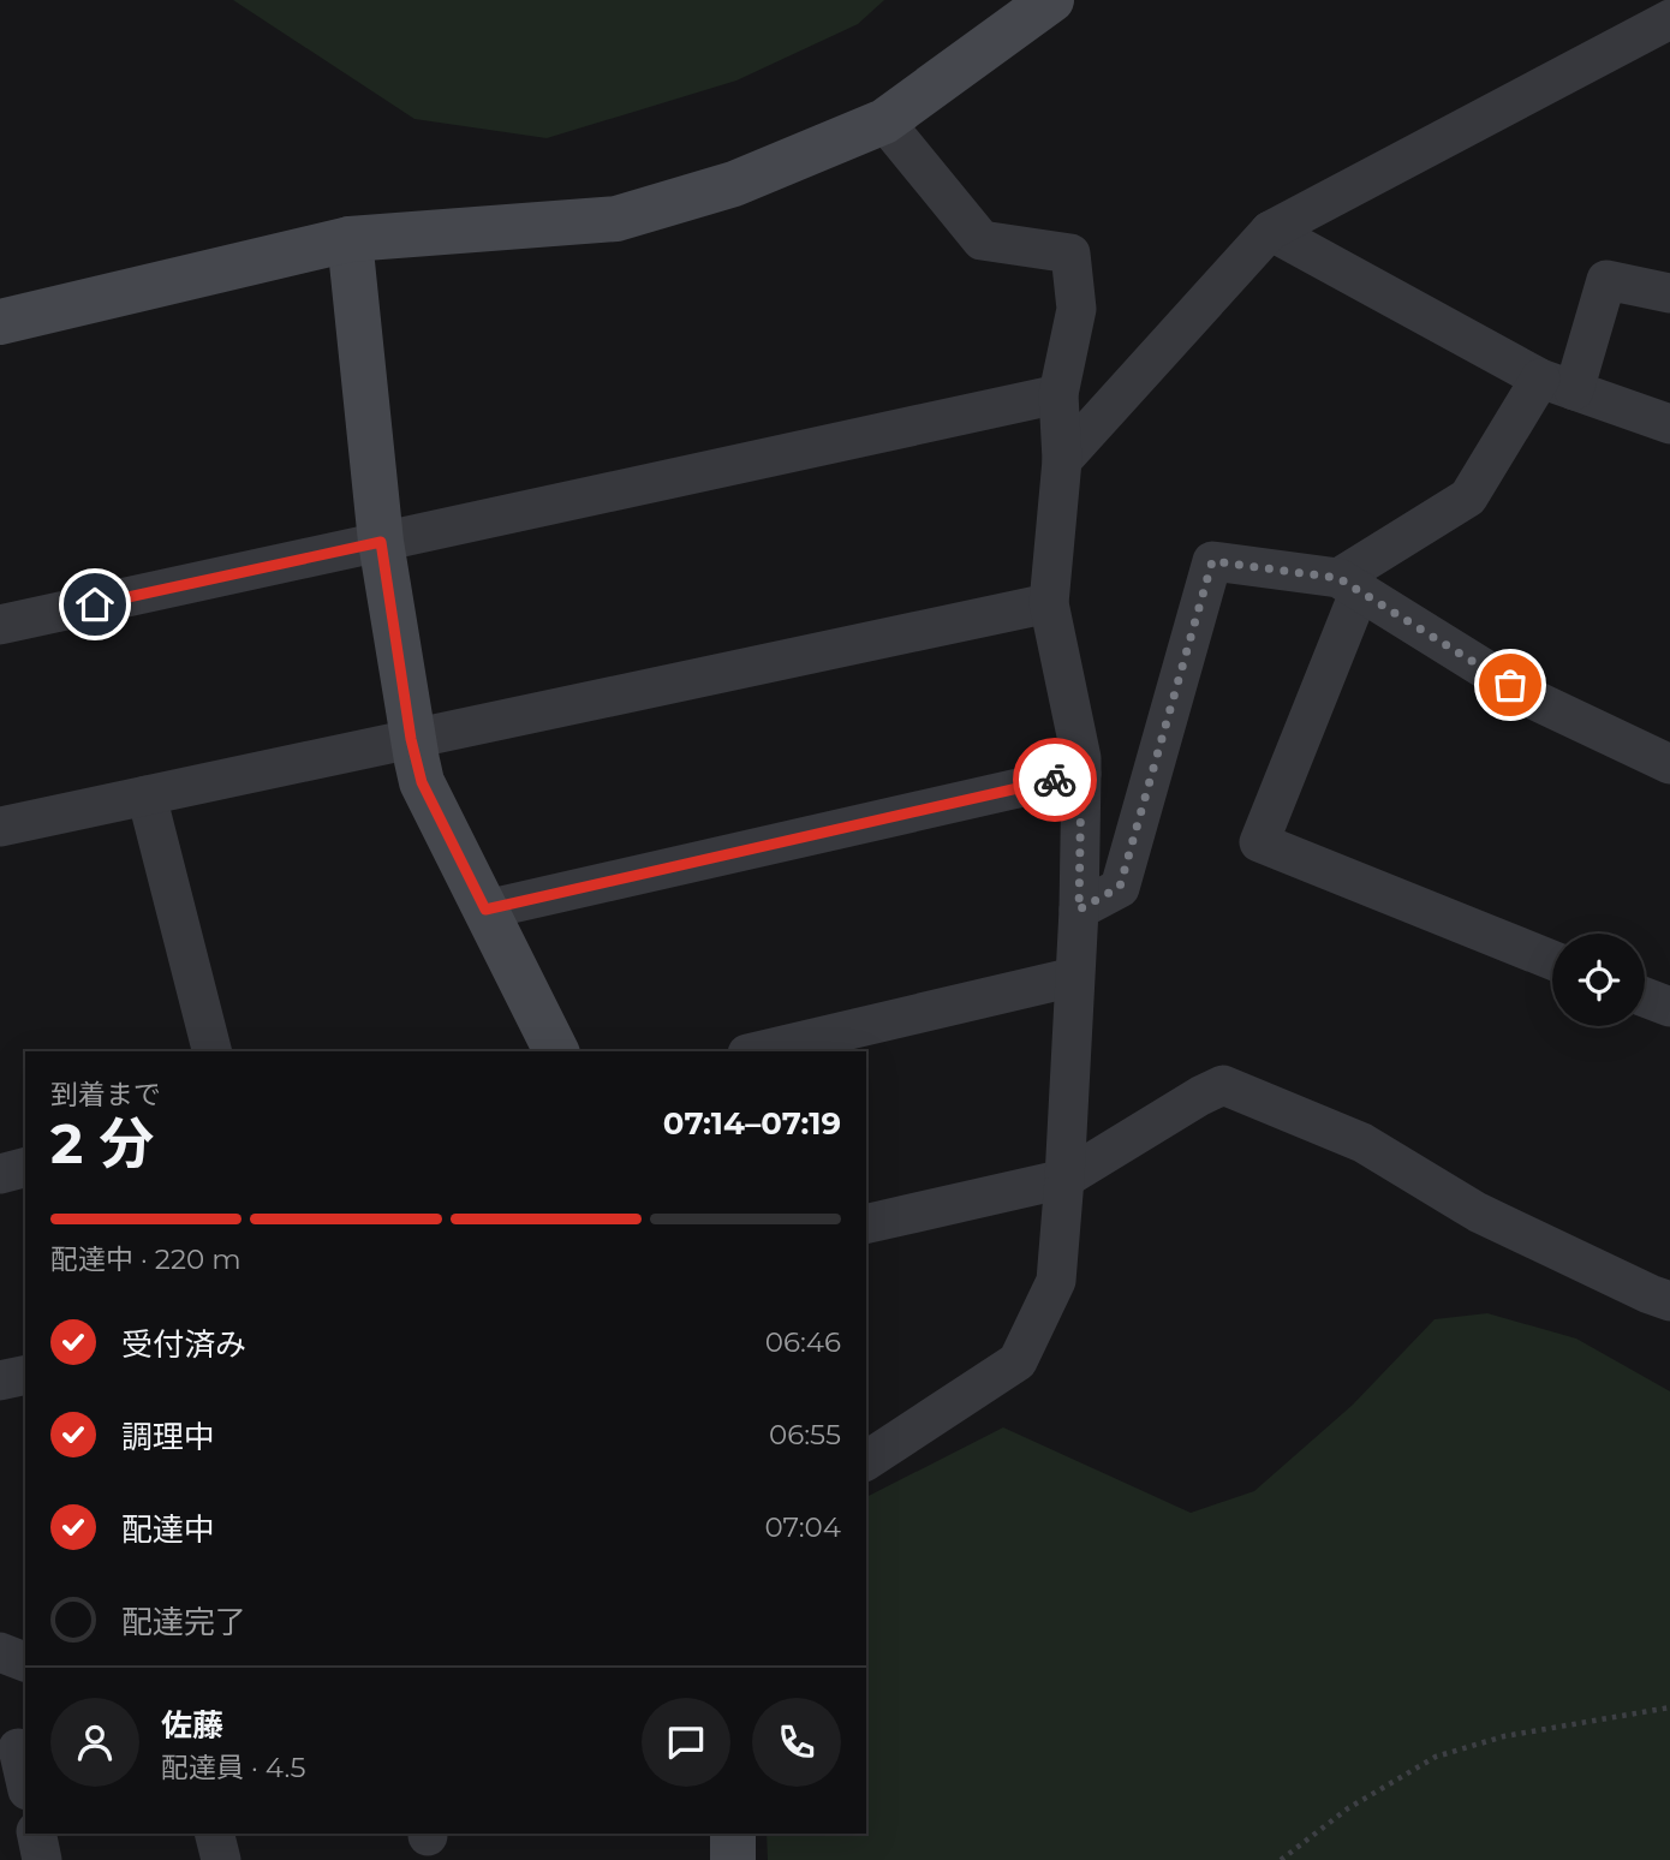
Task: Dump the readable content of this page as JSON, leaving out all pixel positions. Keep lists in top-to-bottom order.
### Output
{
  "page": {
    "heading": ["2 分", "到着まで", "07:14–07:19"],
    "panel": ["佐藤", "配達員 · 4.5"],
    "bar": "配達中 · 220 m",
    "list": [
      ["受付済み", "06:46"],
      ["調理中", "06:55"],
      ["配達中", "07:04"],
      "配達完了"
    ]
  }
}
